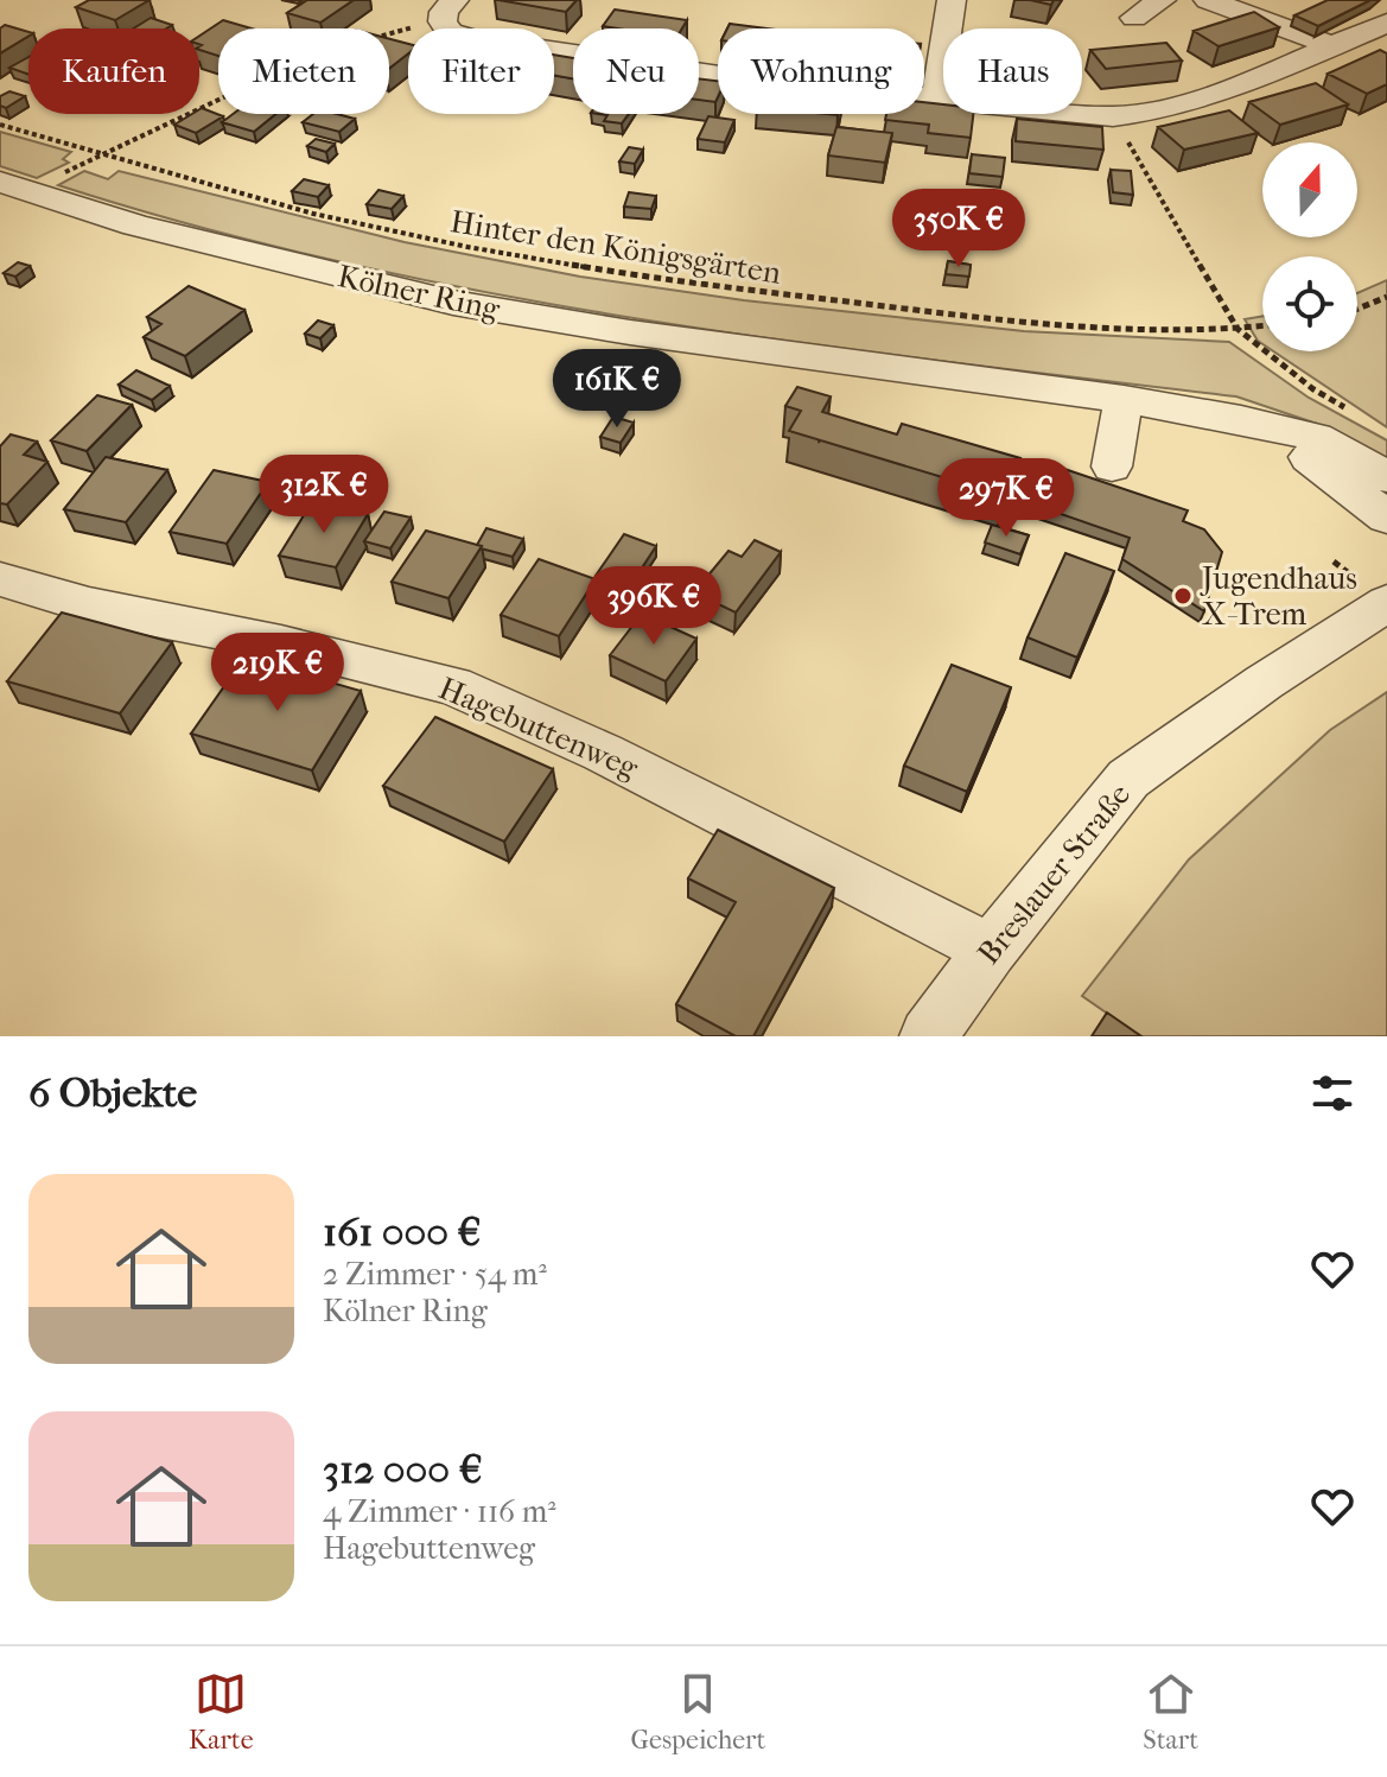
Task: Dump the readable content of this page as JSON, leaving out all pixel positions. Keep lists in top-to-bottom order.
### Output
{
  "streets": {
    "street": ["Kölner Ring", "Hagebuttenweg", "Breslauer Straße"],
    "path": ["Hinter den Königsgärten"]
  },
  "crossings": [
    ["Hagebuttenweg", "Breslauer Straße"]
  ],
  "places": ["Jugendhaus X-Trem"],
  "north": "top",
  "page": {
    "chip": [
      "Kaufen",
      "Mieten",
      "Filter",
      "Neu",
      "Wohnung",
      "Haus"
    ],
    "price": [
      "350K €",
      "161K €",
      "312K €",
      "297K €",
      "396K €",
      "219K €"
    ],
    "heading": "6 Objekte",
    "list": [
      {
        "name": "161 000 €",
        "note": "2 Zimmer · 54 m² · Kölner Ring"
      },
      {
        "name": "312 000 €",
        "note": "4 Zimmer · 116 m² · Hagebuttenweg"
      }
    ],
    "tabs": ["Karte", "Gespeichert", "Start"]
  }
}
